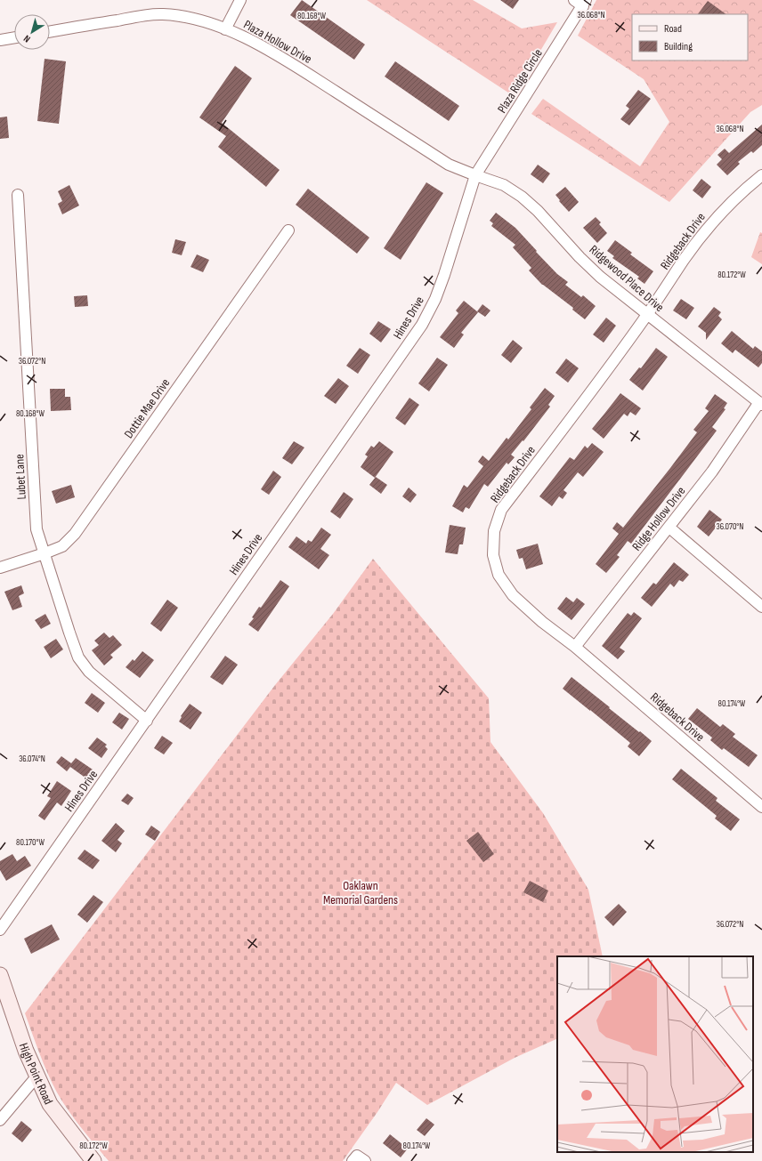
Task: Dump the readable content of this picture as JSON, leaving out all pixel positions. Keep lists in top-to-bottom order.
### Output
{
  "streets": {
    "main road": ["High Point Road"],
    "street": [
      "Plaza Hollow Drive",
      "Plaza Ridge Circle",
      "Ridgeback Drive",
      "Ridgewood Place Drive",
      "Hines Drive",
      "Dottie Mae Drive",
      "Lubet Lane",
      "Ridge Hollow Drive"
    ]
  },
  "crossings": [
    ["Plaza Hollow Drive", "Plaza Ridge Circle"],
    ["Plaza Hollow Drive", "Ridgewood Place Drive"],
    ["Plaza Hollow Drive", "Hines Drive"],
    ["Plaza Ridge Circle", "Ridgewood Place Drive"],
    ["Plaza Ridge Circle", "Hines Drive"],
    ["Ridgeback Drive", "Ridgewood Place Drive"],
    ["Ridgeback Drive", "Ridge Hollow Drive"],
    ["Ridgewood Place Drive", "Hines Drive"],
    ["Ridgewood Place Drive", "Ridge Hollow Drive"],
    ["Hines Drive", "Lubet Lane"],
    ["Dottie Mae Drive", "Lubet Lane"]
  ],
  "parks": ["Oaklawn Memorial Gardens"],
  "legend": ["Road", "Building"],
  "north": "bottom left",
  "coordinates": [
    "36.068°N",
    "80.168°W",
    "80.172°W",
    "36.072°N",
    "36.070°N",
    "80.174°W",
    "36.074°N",
    "80.170°W"
  ]
}
